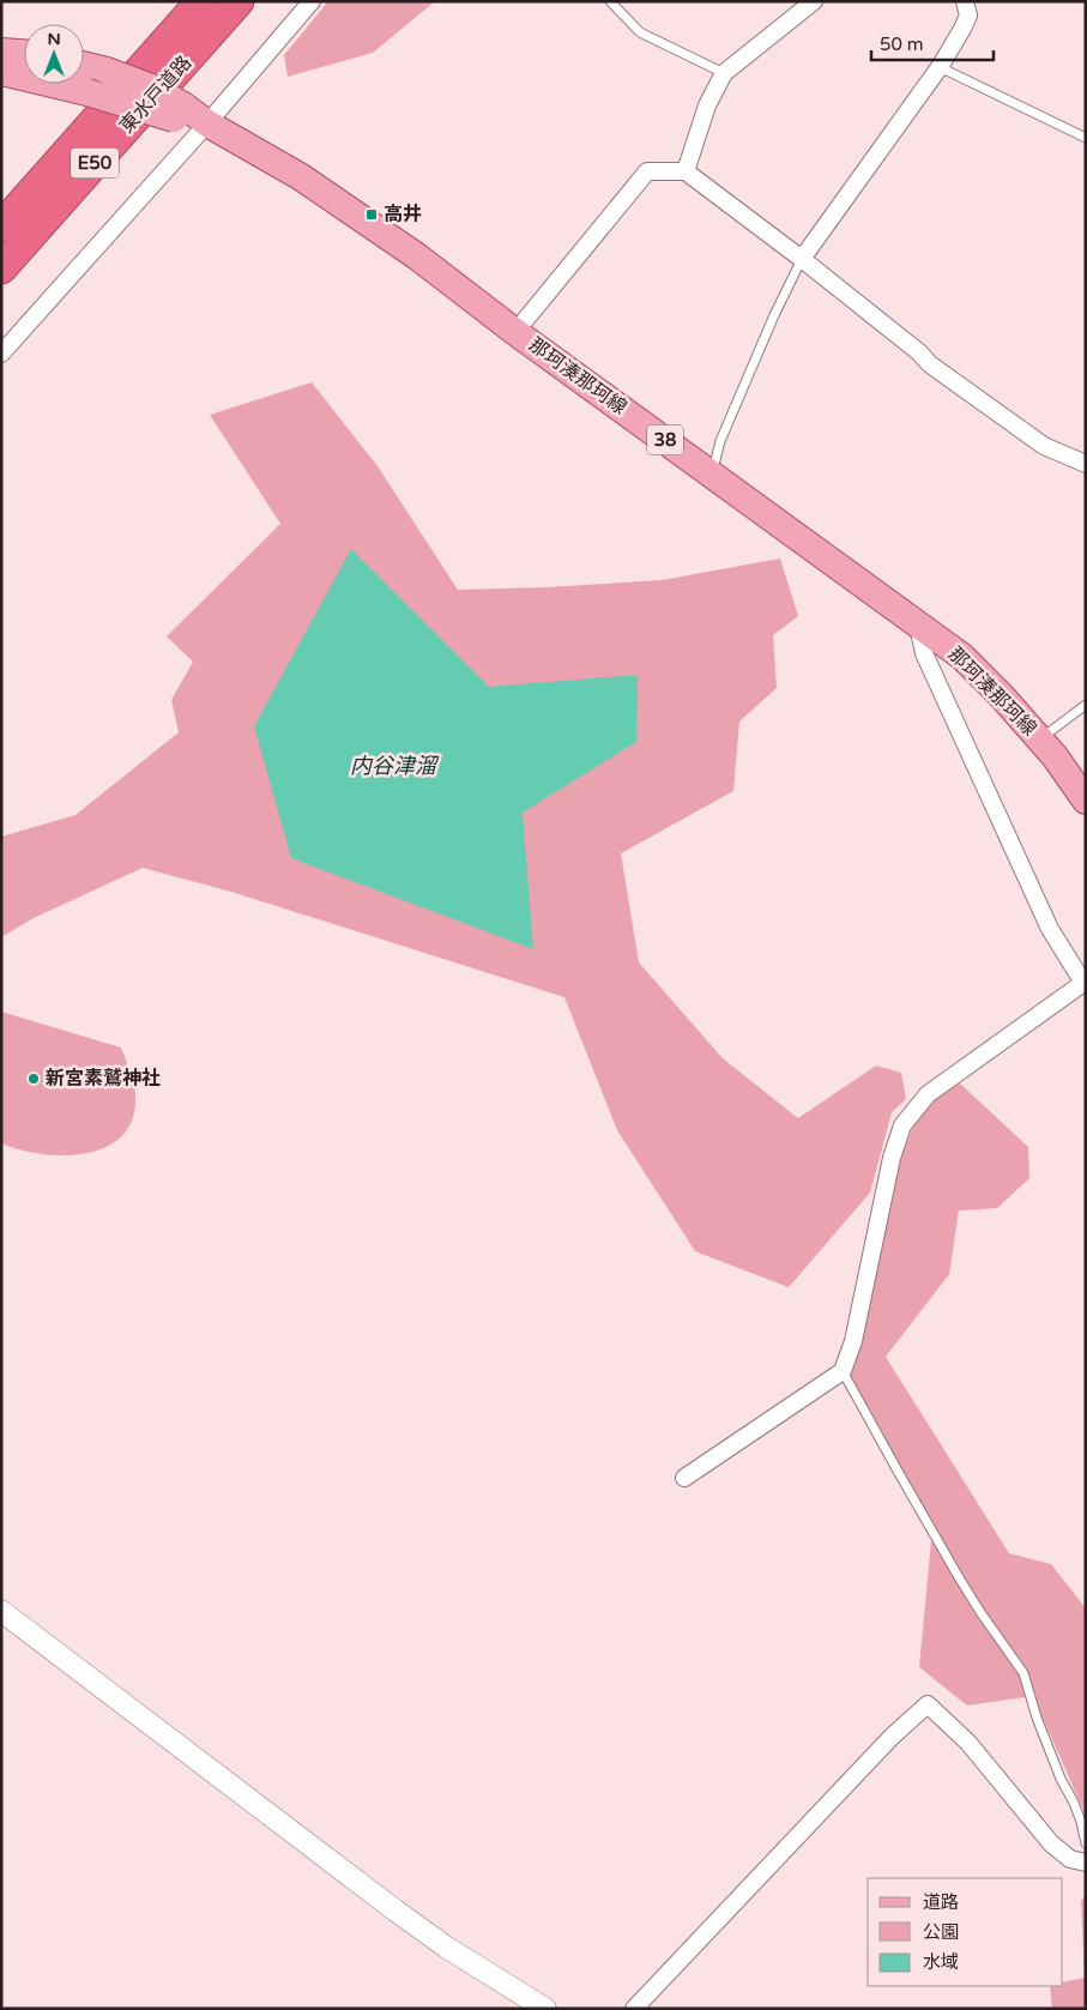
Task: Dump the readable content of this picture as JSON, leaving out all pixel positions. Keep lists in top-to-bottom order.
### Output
{
  "streets": {
    "highway": ["東水戸道路", "E50"],
    "main road": ["那珂湊那珂線", "38"]
  },
  "water": ["内谷津溜"],
  "places": {
    "transit": ["高井"],
    "other": ["新宮素鷲神社"]
  },
  "legend": ["道路", "公園", "水域"],
  "scale_bar": "50 m",
  "north": "top"
}
